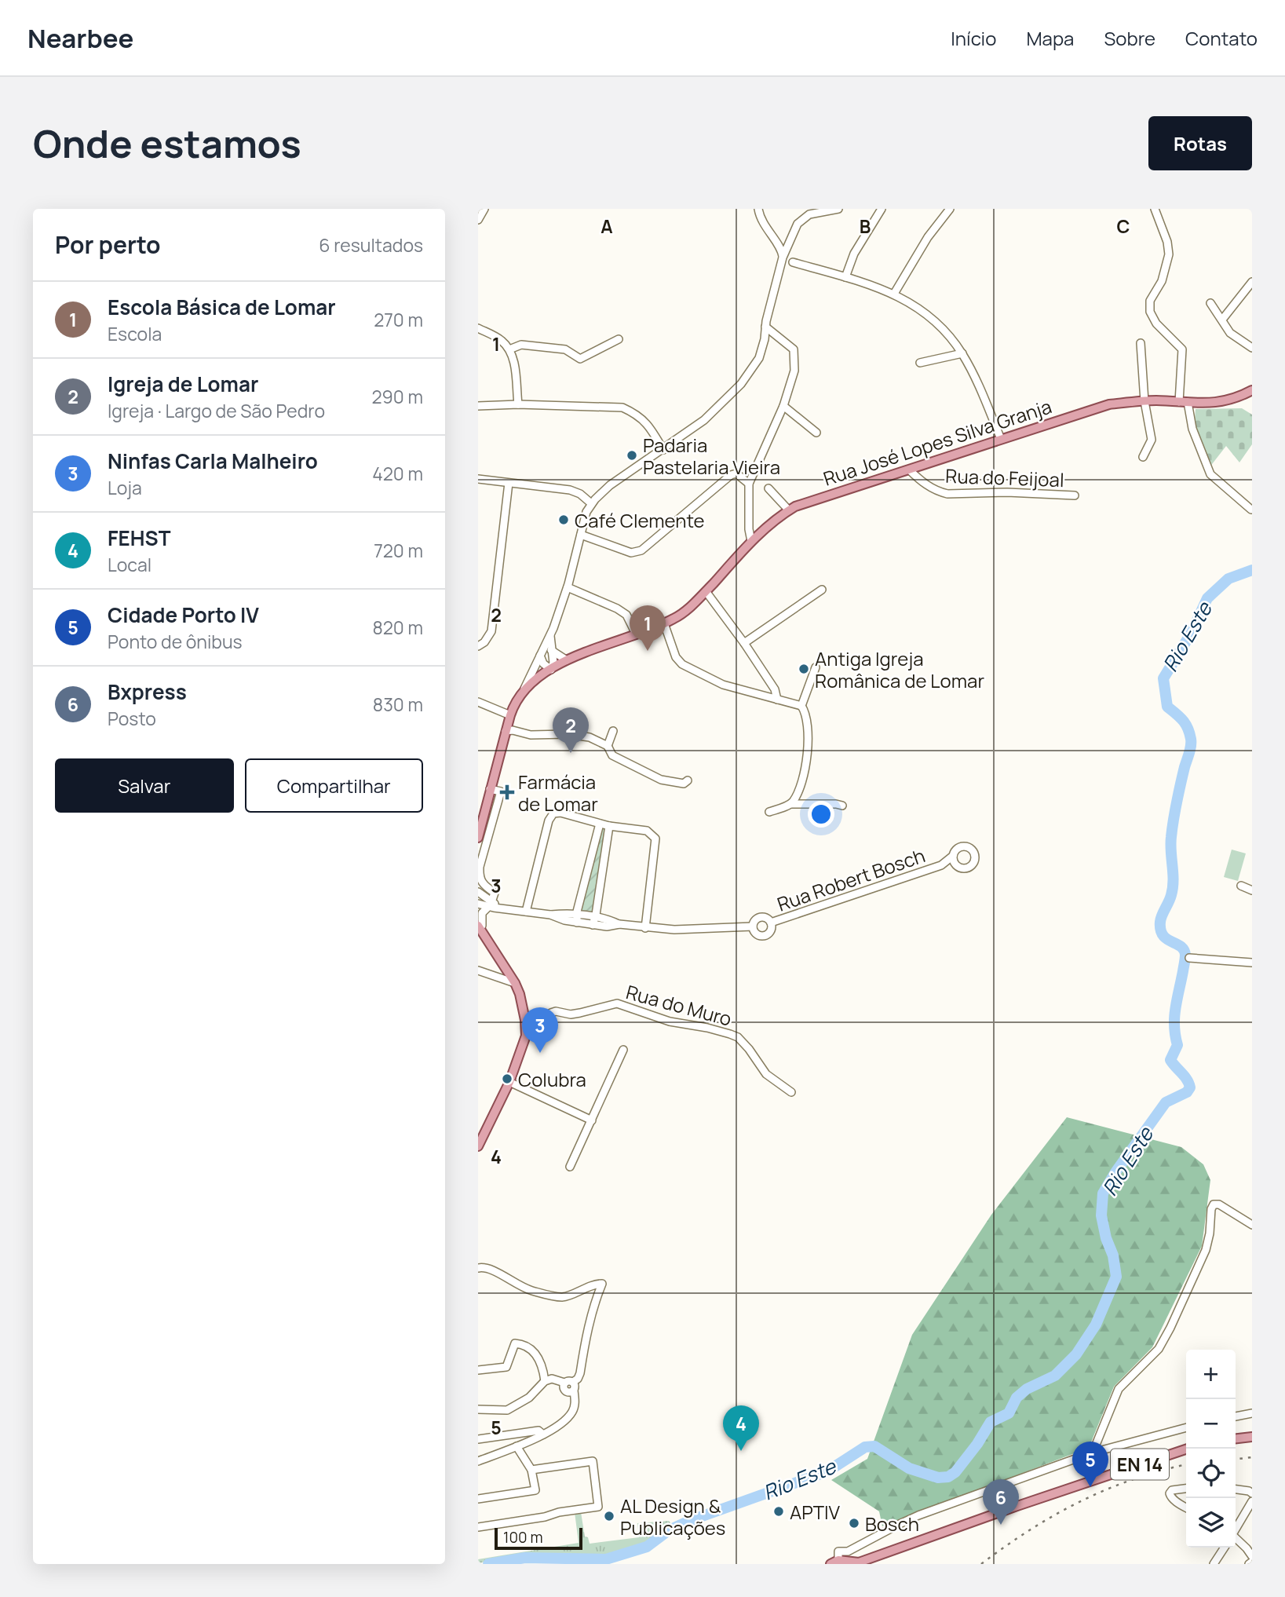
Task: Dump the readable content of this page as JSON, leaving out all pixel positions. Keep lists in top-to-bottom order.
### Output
{
  "streets": {
    "main road": ["Rua José Lopes Silva Granja", "EN 14"],
    "street": ["Rua do Feijoal", "Rua Robert Bosch", "Rua do Muro"]
  },
  "crossings": [
    ["Rua José Lopes Silva Granja", "Rua do Feijoal"]
  ],
  "water": ["Rio Este"],
  "places": {
    "other": [
      "Padaria Pastelaria Vieira",
      "Café Clemente",
      "Antiga Igreja Românica de Lomar",
      "Colubra",
      "APTIV",
      "AL Design & Publicações",
      "Bosch"
    ],
    "health": ["Farmácia de Lomar"]
  },
  "scale_bar": "100 m",
  "page": {
    "header": "Nearbee",
    "nav": [
      "Início",
      "Mapa",
      "Sobre",
      "Contato"
    ],
    "buttons": [
      "Rotas",
      ["Salvar", "Compartilhar"]
    ],
    "title": "Onde estamos",
    "heading": ["Por perto", "6 resultados"],
    "list": [
      {
        "mark": "1",
        "name": "Escola Básica de Lomar",
        "note": "Escola",
        "value": "270 m"
      },
      {
        "mark": "2",
        "name": "Igreja de Lomar",
        "note": "Igreja · Largo de São Pedro",
        "value": "290 m"
      },
      {
        "mark": "3",
        "name": "Ninfas Carla Malheiro",
        "note": "Loja",
        "value": "420 m"
      },
      {
        "mark": "4",
        "name": "FEHST",
        "note": "Local",
        "value": "720 m"
      },
      {
        "mark": "5",
        "name": "Cidade Porto IV",
        "note": "Ponto de ônibus",
        "value": "820 m"
      },
      {
        "mark": "6",
        "name": "Bxpress",
        "note": "Posto",
        "value": "830 m"
      }
    ],
    "pins": [
      "1",
      "2",
      "3",
      "4",
      "5",
      "6"
    ],
    "map_buttons": ["+", "−"],
    "scale": "100 m"
  },
  "grid": {
    "columns": ["A", "B", "C"],
    "rows": [
      "1",
      "2",
      "3",
      "4",
      "5"
    ]
  }
}
